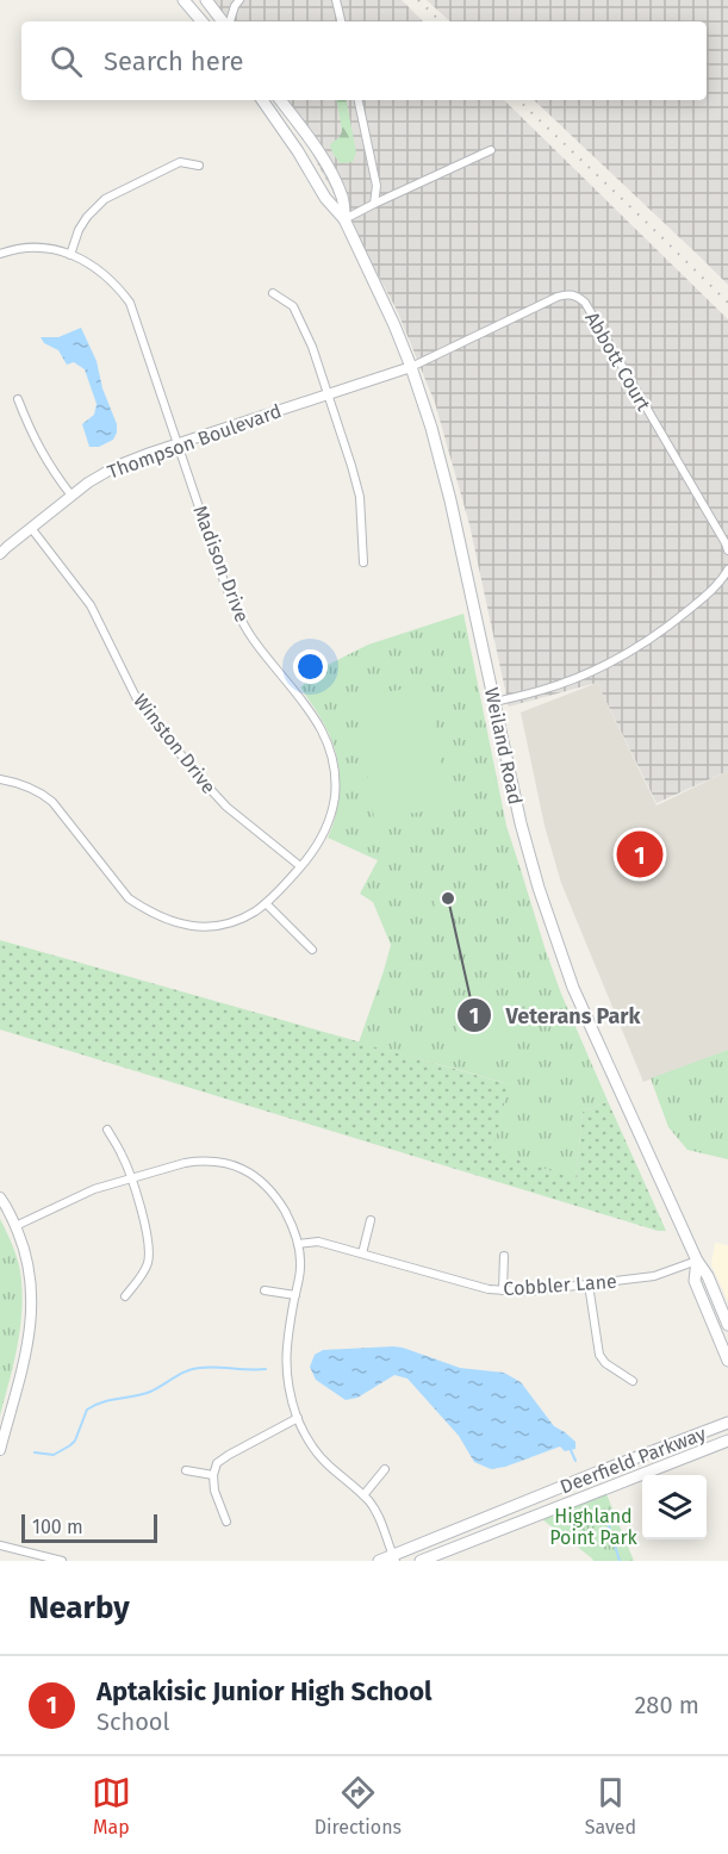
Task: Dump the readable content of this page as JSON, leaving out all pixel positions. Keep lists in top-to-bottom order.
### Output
{
  "streets": {
    "main road": ["Weiland Road", "Deerfield Parkway"],
    "street": [
      "Abbott Court",
      "Thompson Boulevard",
      "Madison Drive",
      "Winston Drive",
      "Cobbler Lane"
    ]
  },
  "crossings": [
    ["Abbott Court", "Thompson Boulevard"],
    ["Abbott Court", "Weiland Road"],
    ["Thompson Boulevard", "Madison Drive"],
    ["Thompson Boulevard", "Winston Drive"],
    ["Thompson Boulevard", "Weiland Road"],
    ["Madison Drive", "Winston Drive"],
    ["Weiland Road", "Cobbler Lane"]
  ],
  "parks": ["Highland Point Park"],
  "places": ["Veterans Park"],
  "scale_bar": "100 m",
  "page": {
    "search": "Search here",
    "pins": "1",
    "scale": "100 m",
    "heading": "Nearby",
    "list": [
      {
        "mark": "1",
        "name": "Aptakisic Junior High School",
        "note": "School",
        "value": "280 m"
      }
    ],
    "nav": ["Map", "Directions", "Saved"]
  }
}
